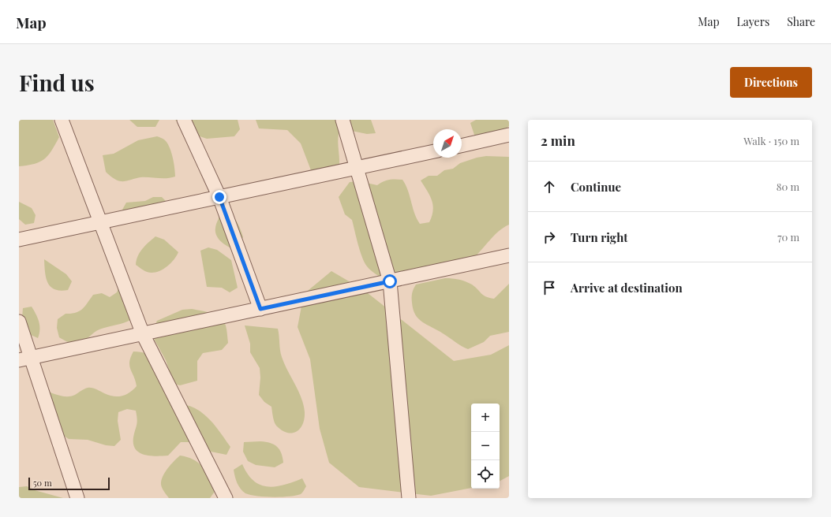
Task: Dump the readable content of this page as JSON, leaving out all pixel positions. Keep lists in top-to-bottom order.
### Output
{
  "scale_bar": "50 m",
  "north": "top right",
  "page": {
    "header": "Map",
    "nav": ["Map", "Layers", "Share"],
    "buttons": "Directions",
    "title": "Find us",
    "heading": ["2 min", "Walk · 150 m"],
    "list": [
      ["Continue", "80 m"],
      ["Turn right", "70 m"],
      "Arrive at destination"
    ],
    "map_buttons": ["+", "−"],
    "scale": "50 m"
  }
}
